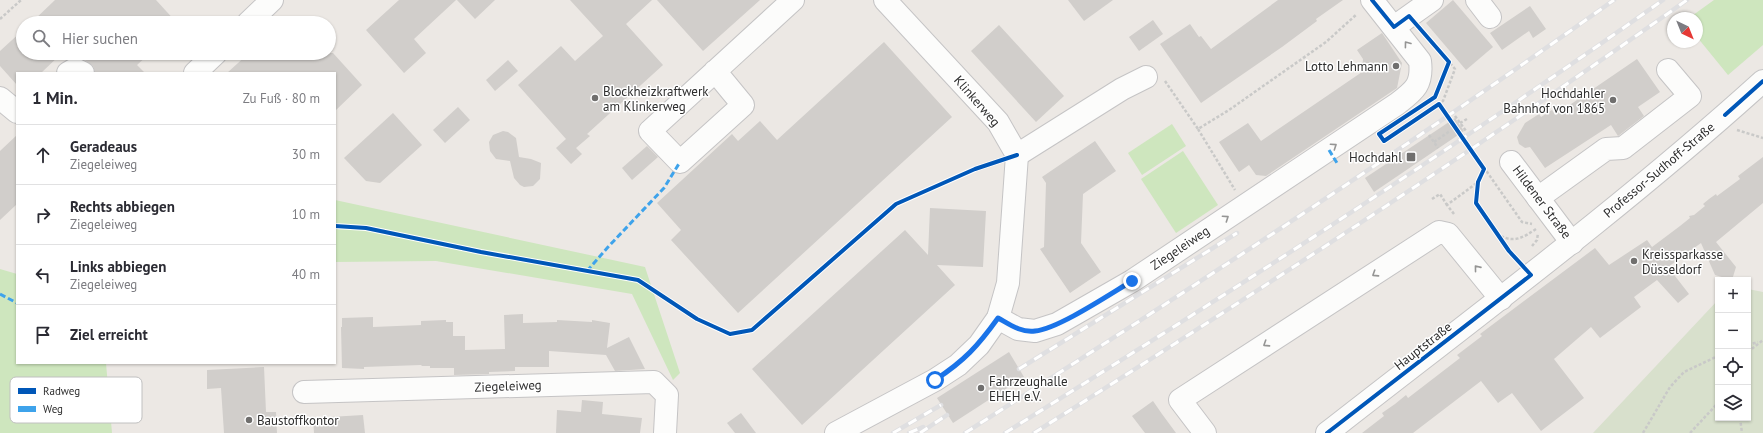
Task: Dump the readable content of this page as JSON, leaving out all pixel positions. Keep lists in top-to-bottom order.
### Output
{
  "streets": {
    "street": [
      "Klinkerweg",
      "Professor-Sudhoff-Straße",
      "Hildener Straße",
      "Ziegeleiweg",
      "Hauptstraße"
    ]
  },
  "crossings": [
    ["Professor-Sudhoff-Straße", "Hildener Straße"],
    ["Professor-Sudhoff-Straße", "Hauptstraße"],
    ["Hildener Straße", "Hauptstraße"]
  ],
  "one_way": ["Ziegeleiweg"],
  "places": {
    "other": [
      "Lotto Lehmann",
      "Blockheizkraftwerk am Klinkerweg",
      "Hochdahler Bahnhof von 1865",
      "Kreissparkasse Düsseldorf",
      "Fahrzeughalle EHEH e.V.",
      "Baustoffkontor"
    ],
    "transit": ["Hochdahl"]
  },
  "legend": ["Radweg", "Weg"],
  "north": "bottom right",
  "page": {
    "search": "Hier suchen",
    "heading": ["1 Min.", "Zu Fuß · 80 m"],
    "list": [
      ["Geradeaus", "Ziegeleiweg", "30 m"],
      ["Rechts abbiegen", "Ziegeleiweg", "10 m"],
      ["Links abbiegen", "Ziegeleiweg", "40 m"],
      "Ziel erreicht"
    ],
    "map_buttons": ["+", "−"]
  }
}
